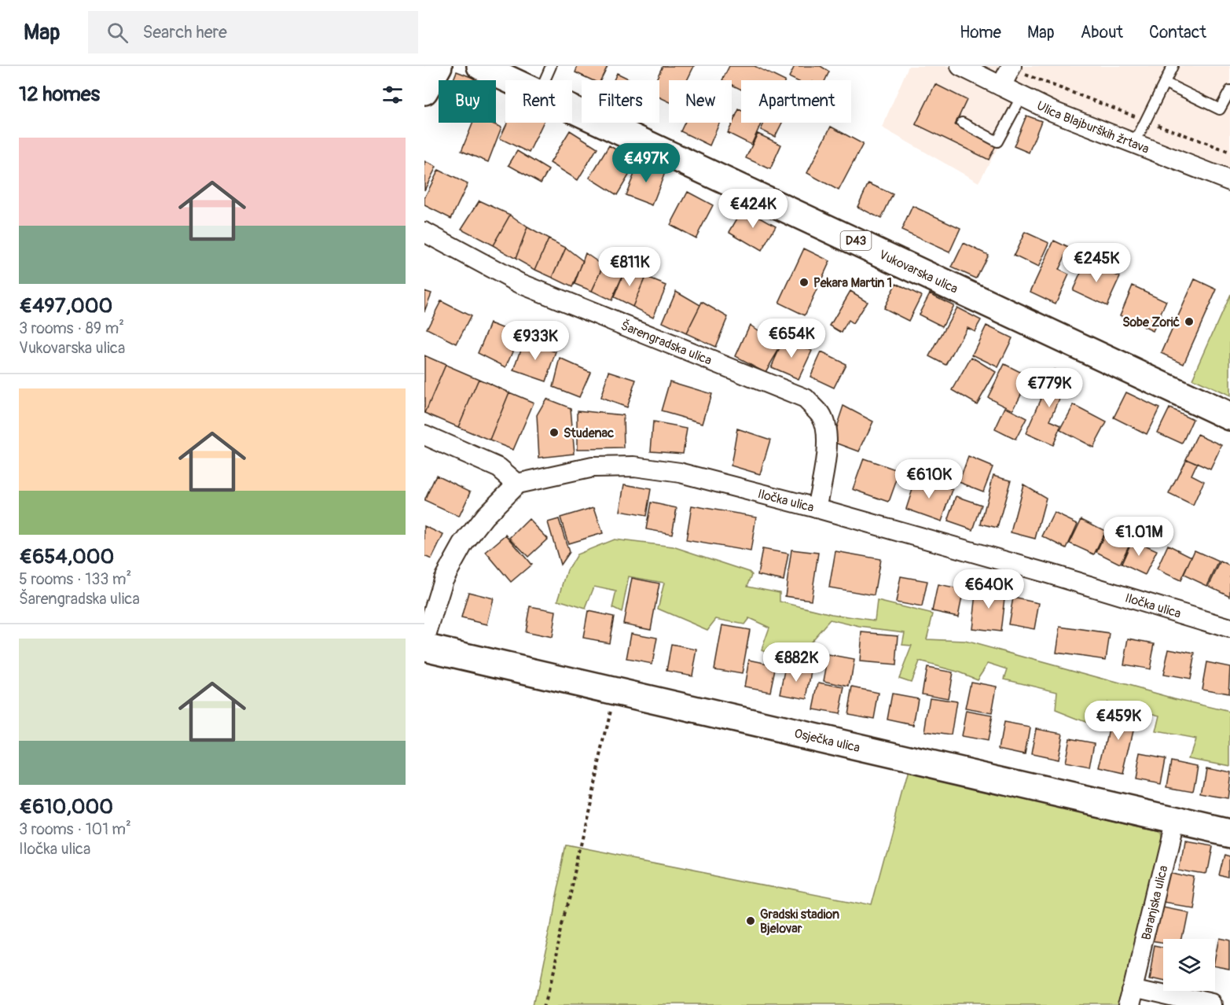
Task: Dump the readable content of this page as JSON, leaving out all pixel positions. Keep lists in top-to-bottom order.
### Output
{
  "streets": {
    "street": [
      "Ulica Blajburških žrtava",
      "D43",
      "Vukovarska ulica",
      "Šarengradska ulica",
      "Iločka ulica",
      "Osječka ulica",
      "Baranjska ulica"
    ]
  },
  "crossings": [
    ["Šarengradska ulica", "Iločka ulica"],
    ["Osječka ulica", "Baranjska ulica"]
  ],
  "places": [
    "Pekara Martin 1",
    "Sobe Zorić",
    "Studenac",
    "Gradski stadion Bjelovar"
  ],
  "page": {
    "header": "Map",
    "search": "Search here",
    "nav": [
      "Home",
      "Map",
      "About",
      "Contact"
    ],
    "heading": "12 homes",
    "chip": [
      "Buy",
      "Rent",
      "Filters",
      "New",
      "Apartment"
    ],
    "list": [
      {
        "name": "€497,000",
        "note": "3 rooms · 89 m² · Vukovarska ulica"
      },
      {
        "name": "€654,000",
        "note": "5 rooms · 133 m² · Šarengradska ulica"
      },
      {
        "name": "€610,000",
        "note": "3 rooms · 101 m² · Iločka ulica"
      }
    ],
    "price": [
      "€497K",
      "€424K",
      "€245K",
      "€811K",
      "€654K",
      "€933K",
      "€779K",
      "€610K",
      "€1.01M",
      "€640K",
      "€882K",
      "€459K"
    ]
  }
}
